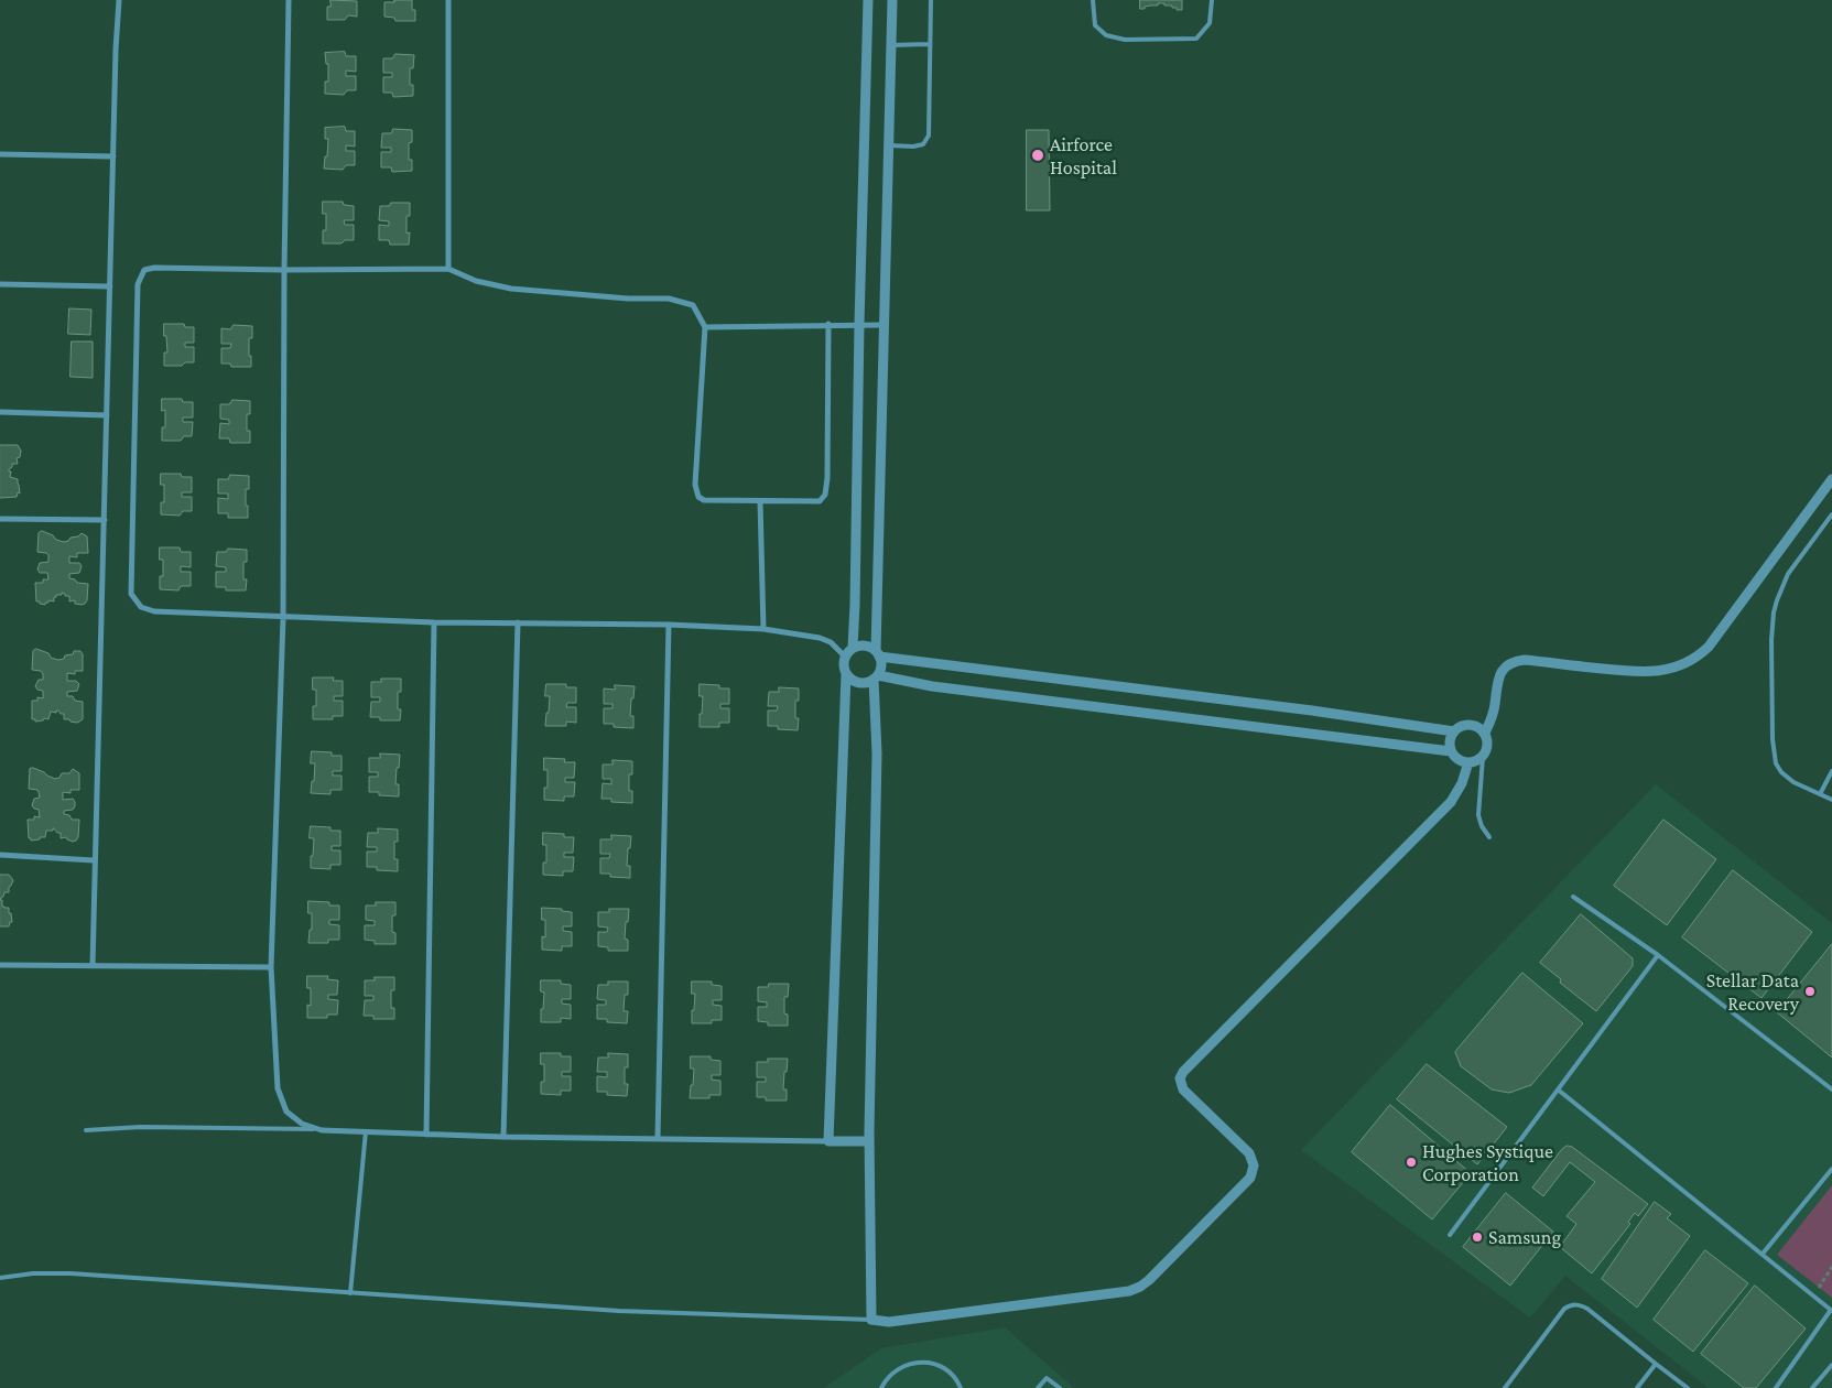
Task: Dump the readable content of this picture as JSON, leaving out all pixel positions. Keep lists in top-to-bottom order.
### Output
{
  "places": [
    "Airforce Hospital",
    "Stellar Data Recovery",
    "Hughes Systique Corporation",
    "Samsung"
  ]
}
